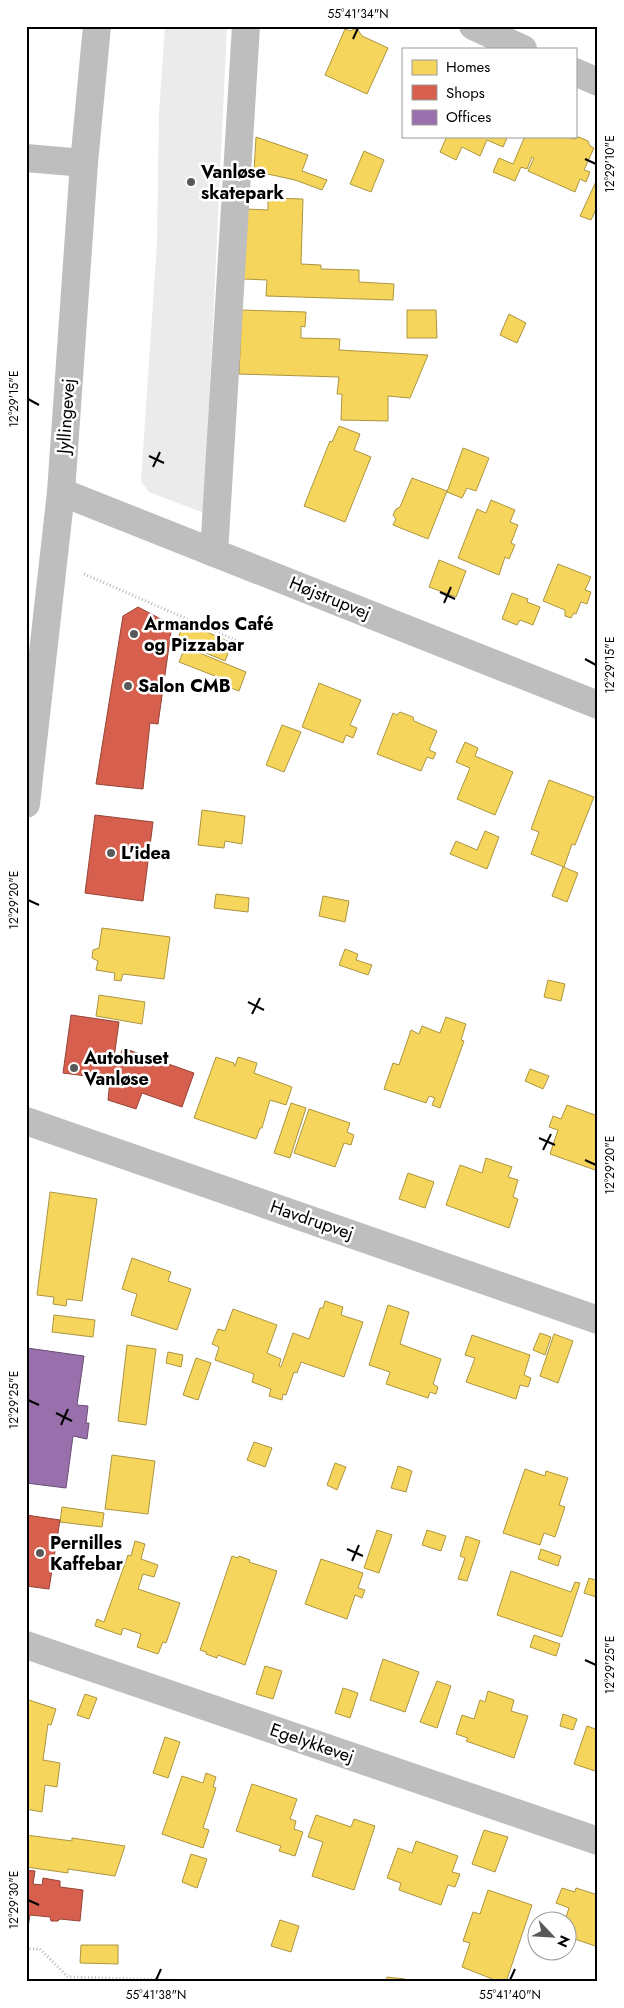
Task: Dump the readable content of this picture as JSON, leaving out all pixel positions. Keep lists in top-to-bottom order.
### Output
{
  "streets": {
    "street": [
      "Jyllingevej",
      "Højstrupvej",
      "Havdrupvej",
      "Egelykkevej"
    ]
  },
  "crossings": [
    ["Jyllingevej", "Højstrupvej"]
  ],
  "places": [
    "Vanløse skatepark",
    "Armandos Café og Pizzabar",
    "Salon CMB",
    "L'idea",
    "Autohuset Vanløse",
    "Pernilles Kaffebar"
  ],
  "legend": ["Homes", "Shops", "Offices"],
  "north": "bottom right",
  "coordinates": [
    "55°41'34\"N",
    "12°29'10\"E",
    "12°29'15\"E",
    "12°29'20\"E",
    "12°29'25\"E",
    "12°29'30\"E",
    "55°41'38\"N",
    "55°41'40\"N"
  ]
}
